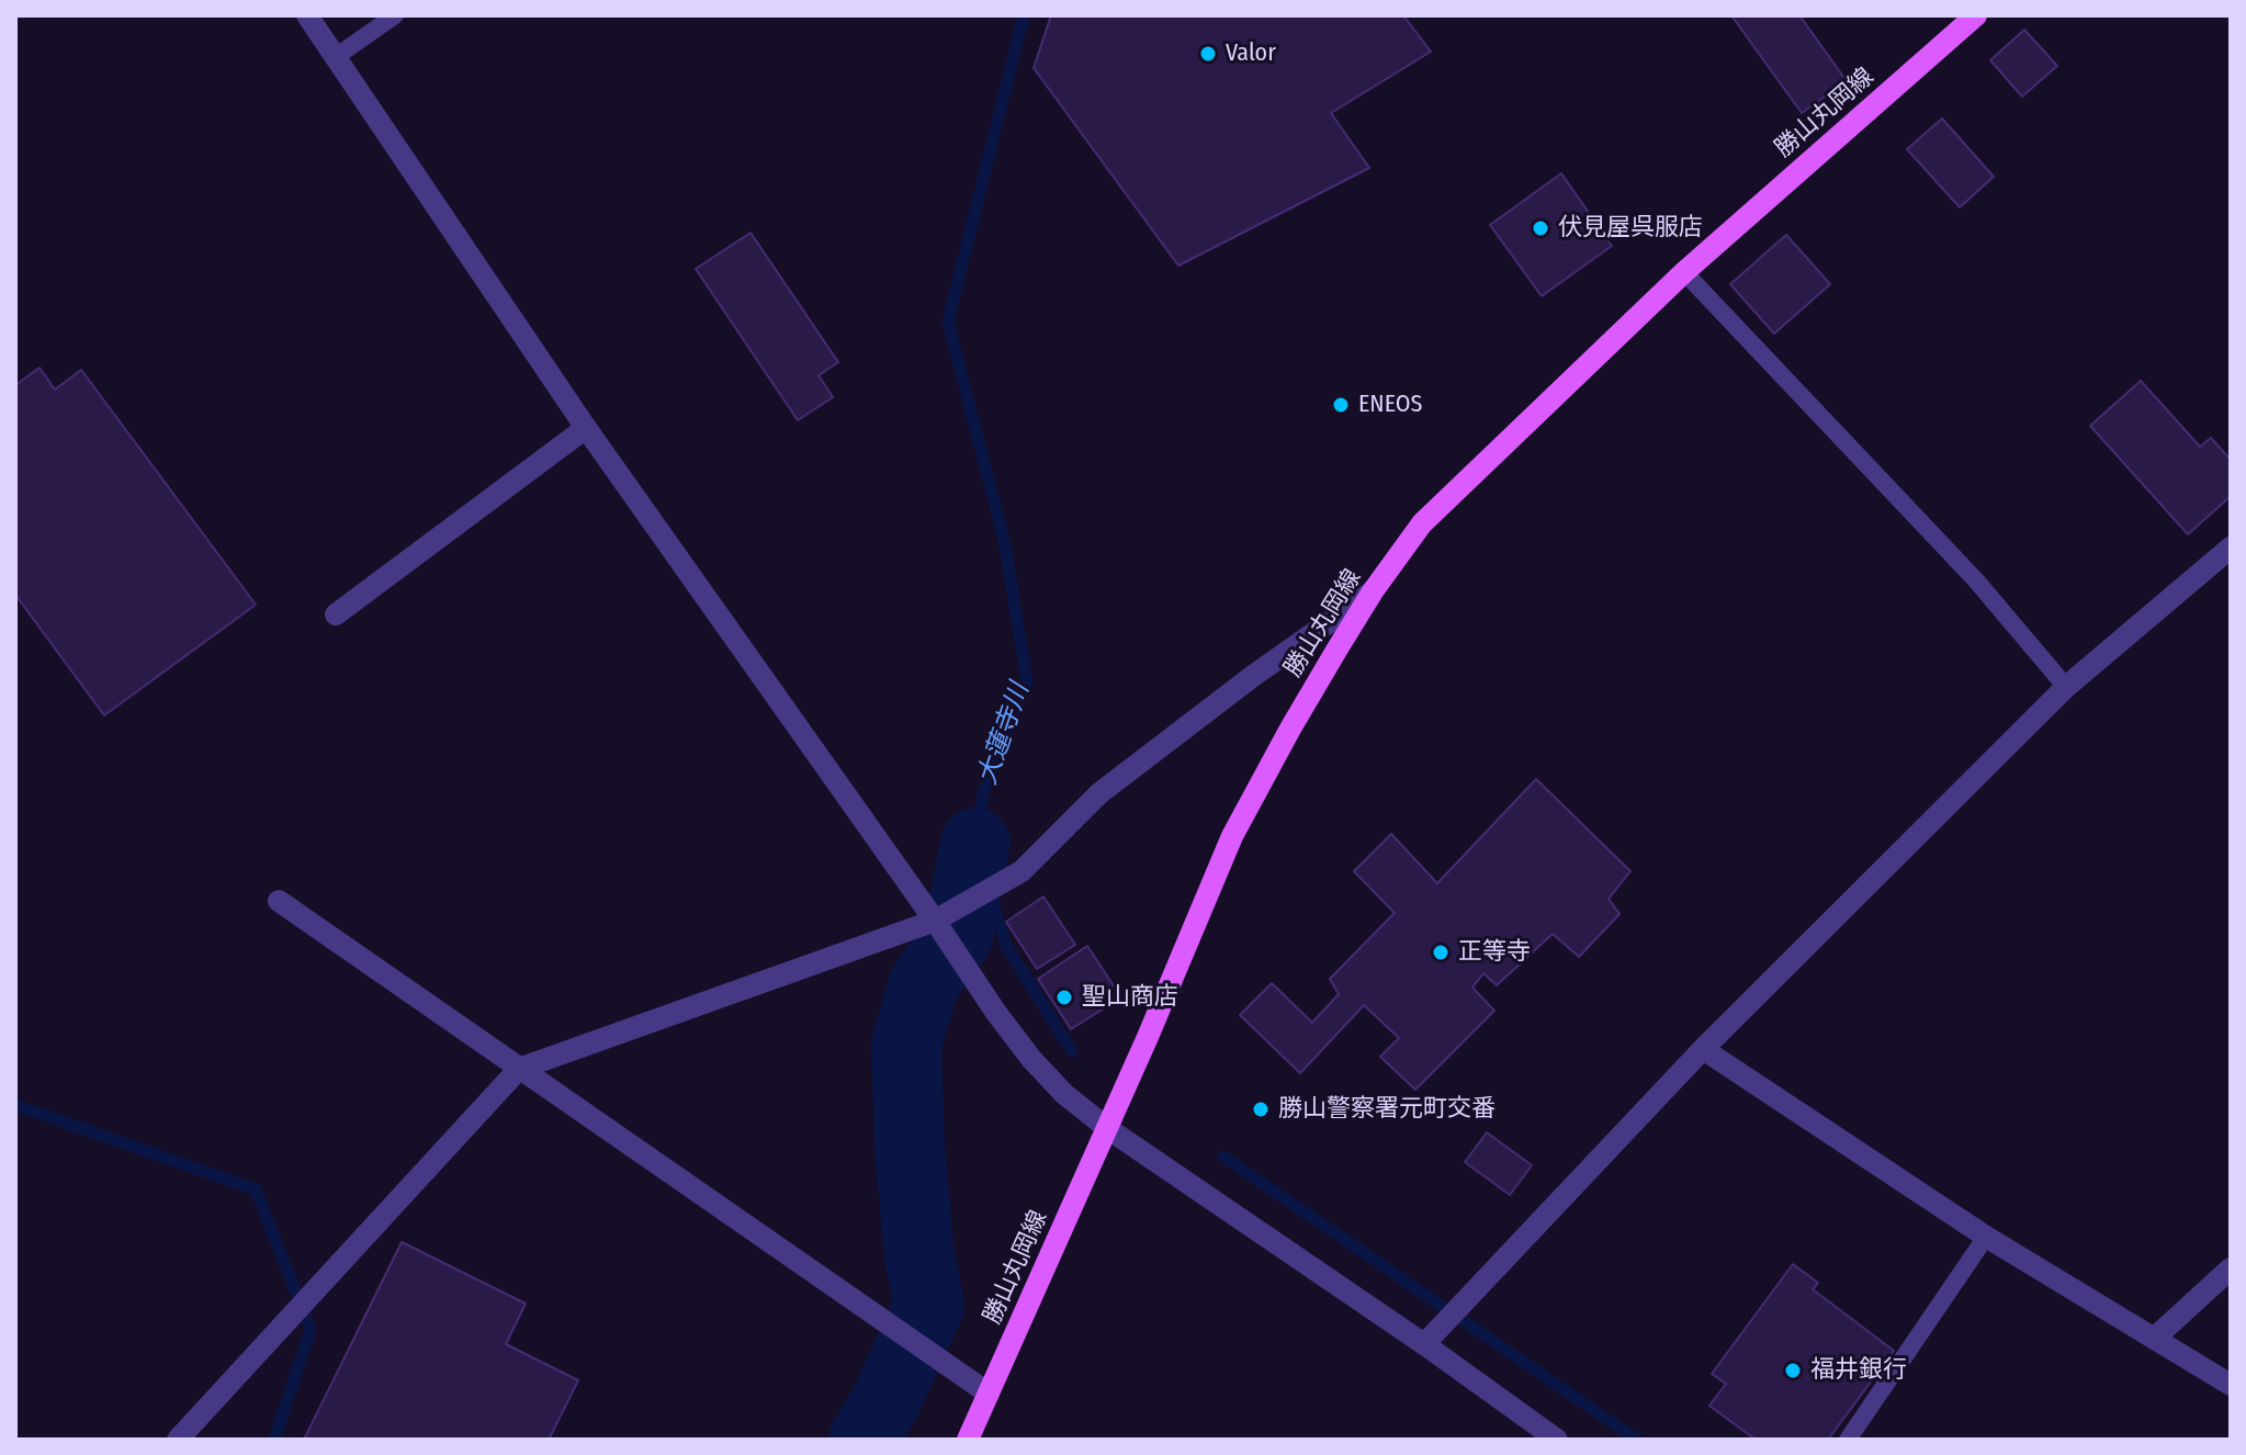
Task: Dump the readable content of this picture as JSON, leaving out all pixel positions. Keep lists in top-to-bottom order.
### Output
{
  "streets": {
    "main road": ["勝山丸岡線"]
  },
  "water": ["大蓮寺川"],
  "places": [
    "Valor",
    "伏見屋呉服店",
    "ENEOS",
    "正等寺",
    "聖山商店",
    "勝山警察署元町交番",
    "福井銀行"
  ]
}
